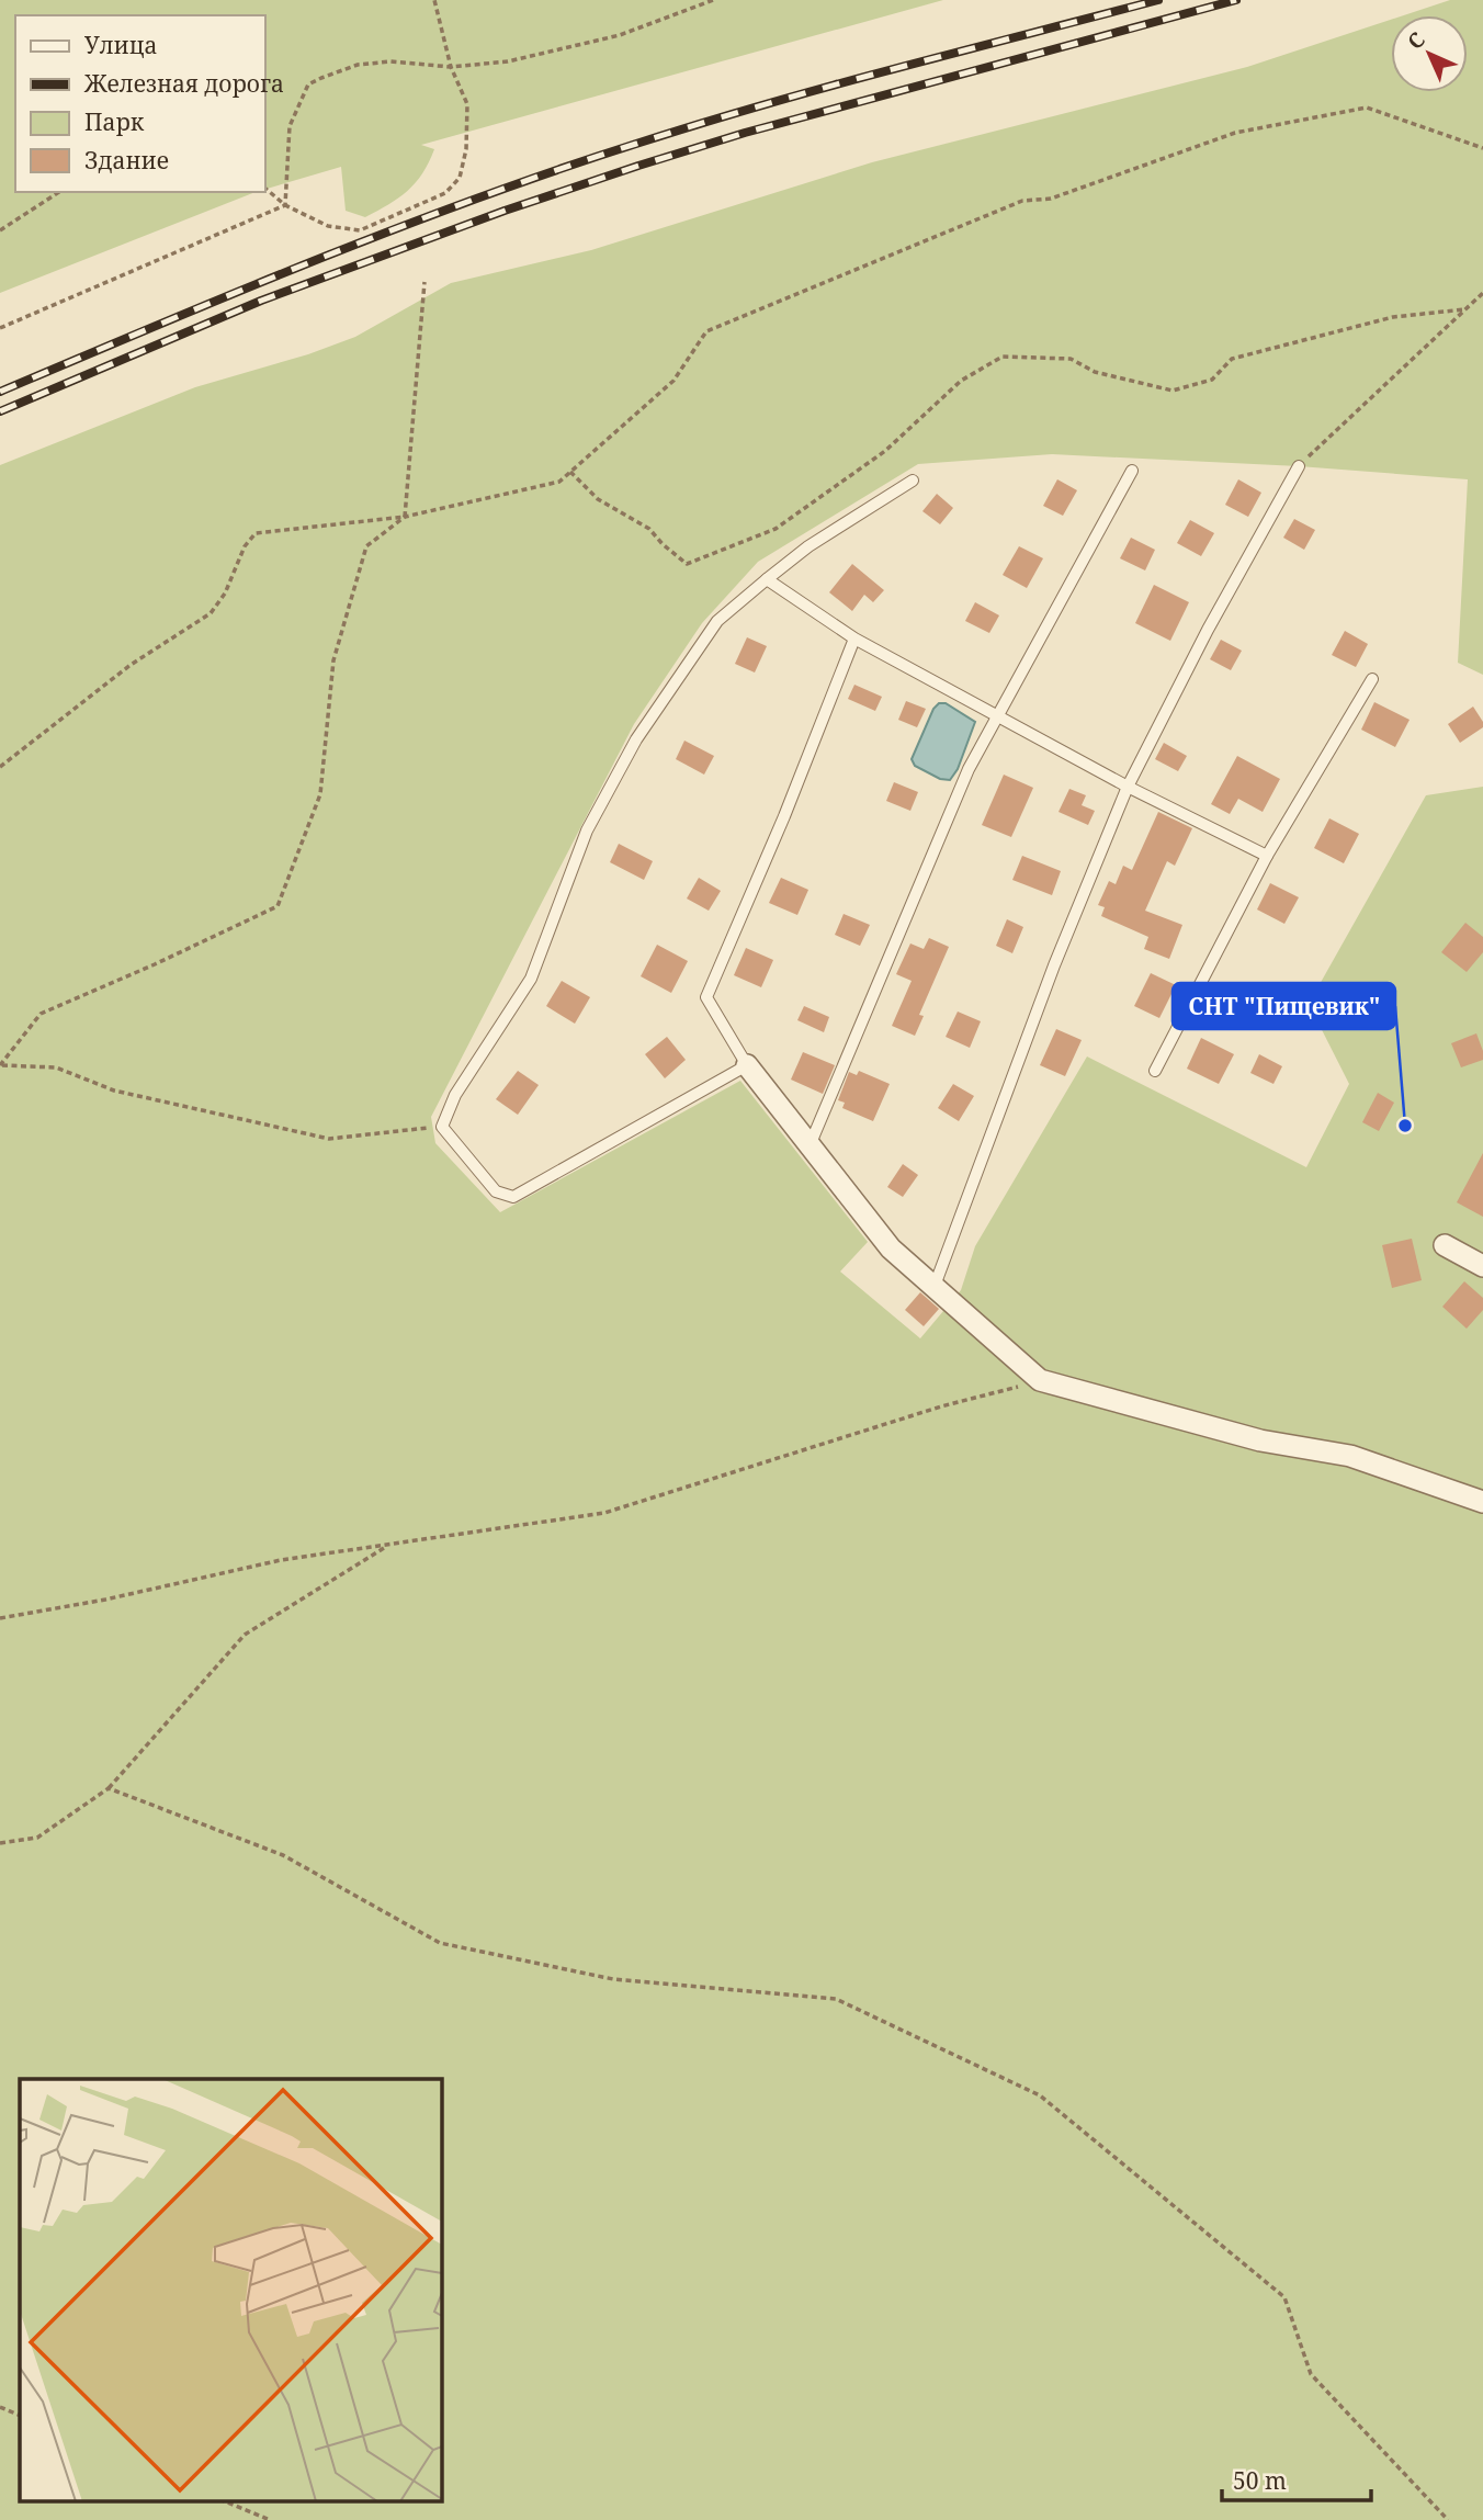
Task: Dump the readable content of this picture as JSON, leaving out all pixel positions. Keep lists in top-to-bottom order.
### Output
{
  "places": ["СНТ \"Пищевик\""],
  "legend": [
    "Улица",
    "Железная дорога",
    "Парк",
    "Здание"
  ],
  "scale_bar": "50 m",
  "north": "top left"
}
